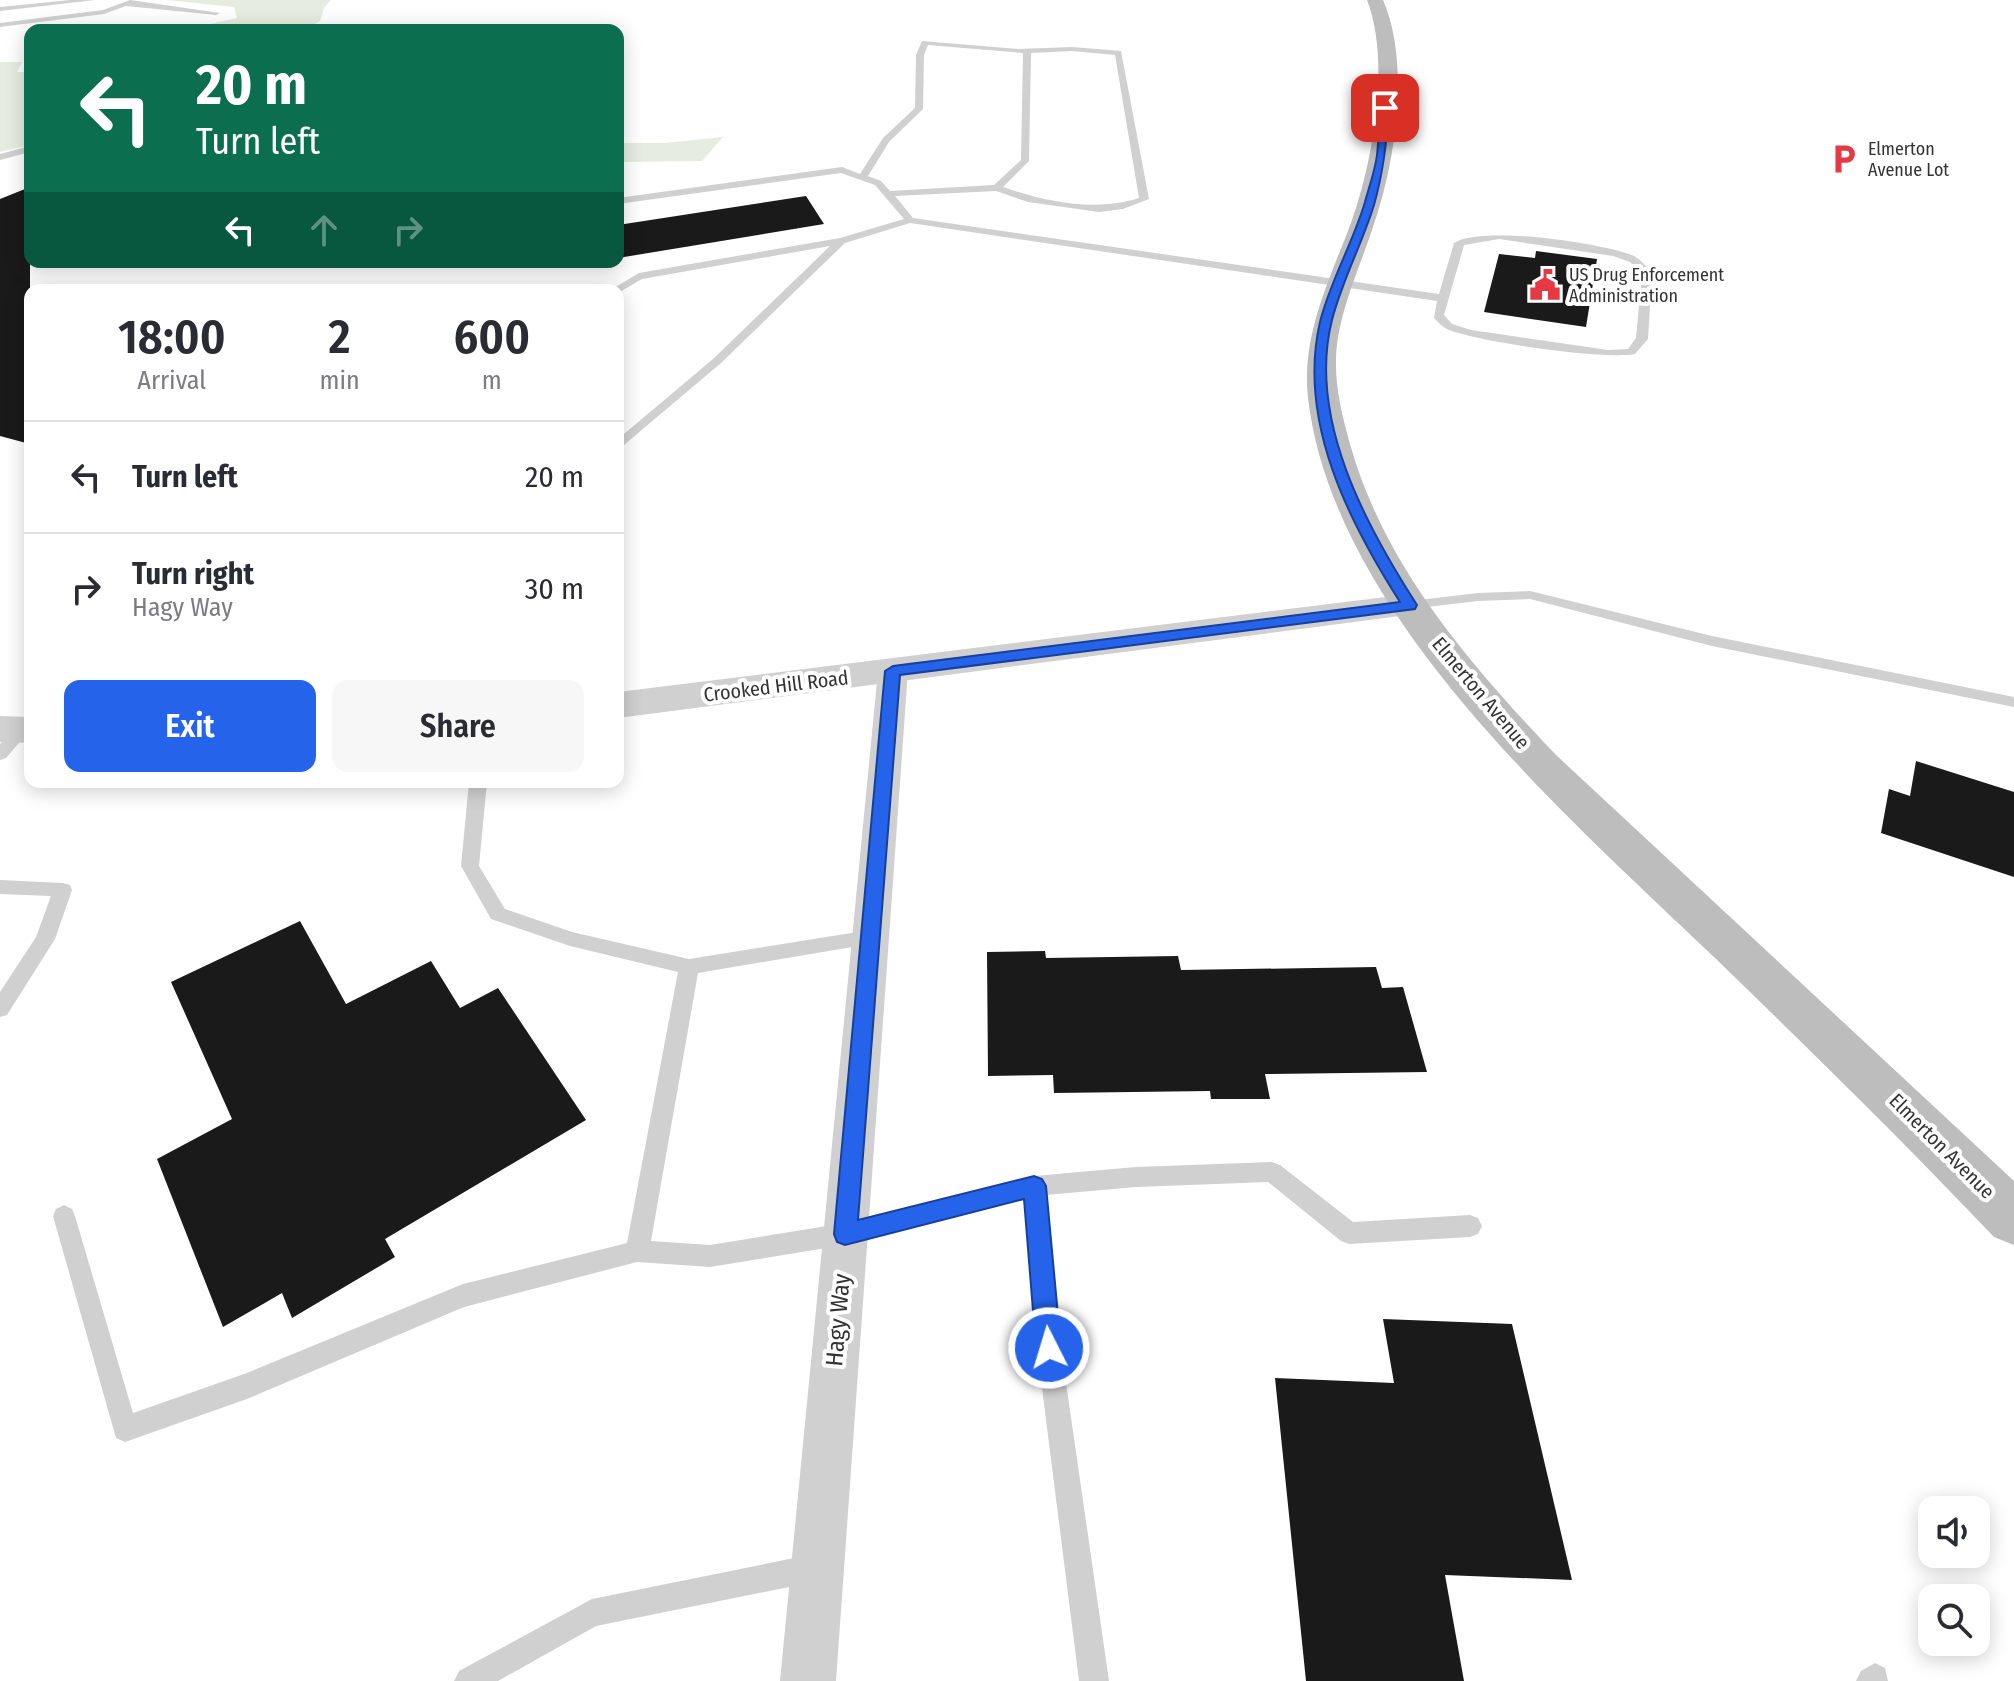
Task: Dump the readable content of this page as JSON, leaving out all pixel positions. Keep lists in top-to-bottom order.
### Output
{
  "streets": {
    "main road": ["Elmerton Avenue"],
    "street": ["Crooked Hill Road", "Hagy Way"]
  },
  "crossings": [
    ["Crooked Hill Road", "Elmerton Avenue"],
    ["Crooked Hill Road", "Hagy Way"]
  ],
  "places": {
    "parking": ["Elmerton Avenue Lot"],
    "public building": ["US Drug Enforcement Administration"]
  },
  "page": {
    "turn": ["20 m", "Turn left"],
    "eta": [
      "18:00",
      "Arrival",
      "2",
      "min",
      "600",
      "m"
    ],
    "list": [
      {
        "name": "Turn left",
        "value": "20 m"
      },
      {
        "name": "Turn right",
        "note": "Hagy Way",
        "value": "30 m"
      }
    ],
    "buttons": ["Exit", "Share"]
  }
}
